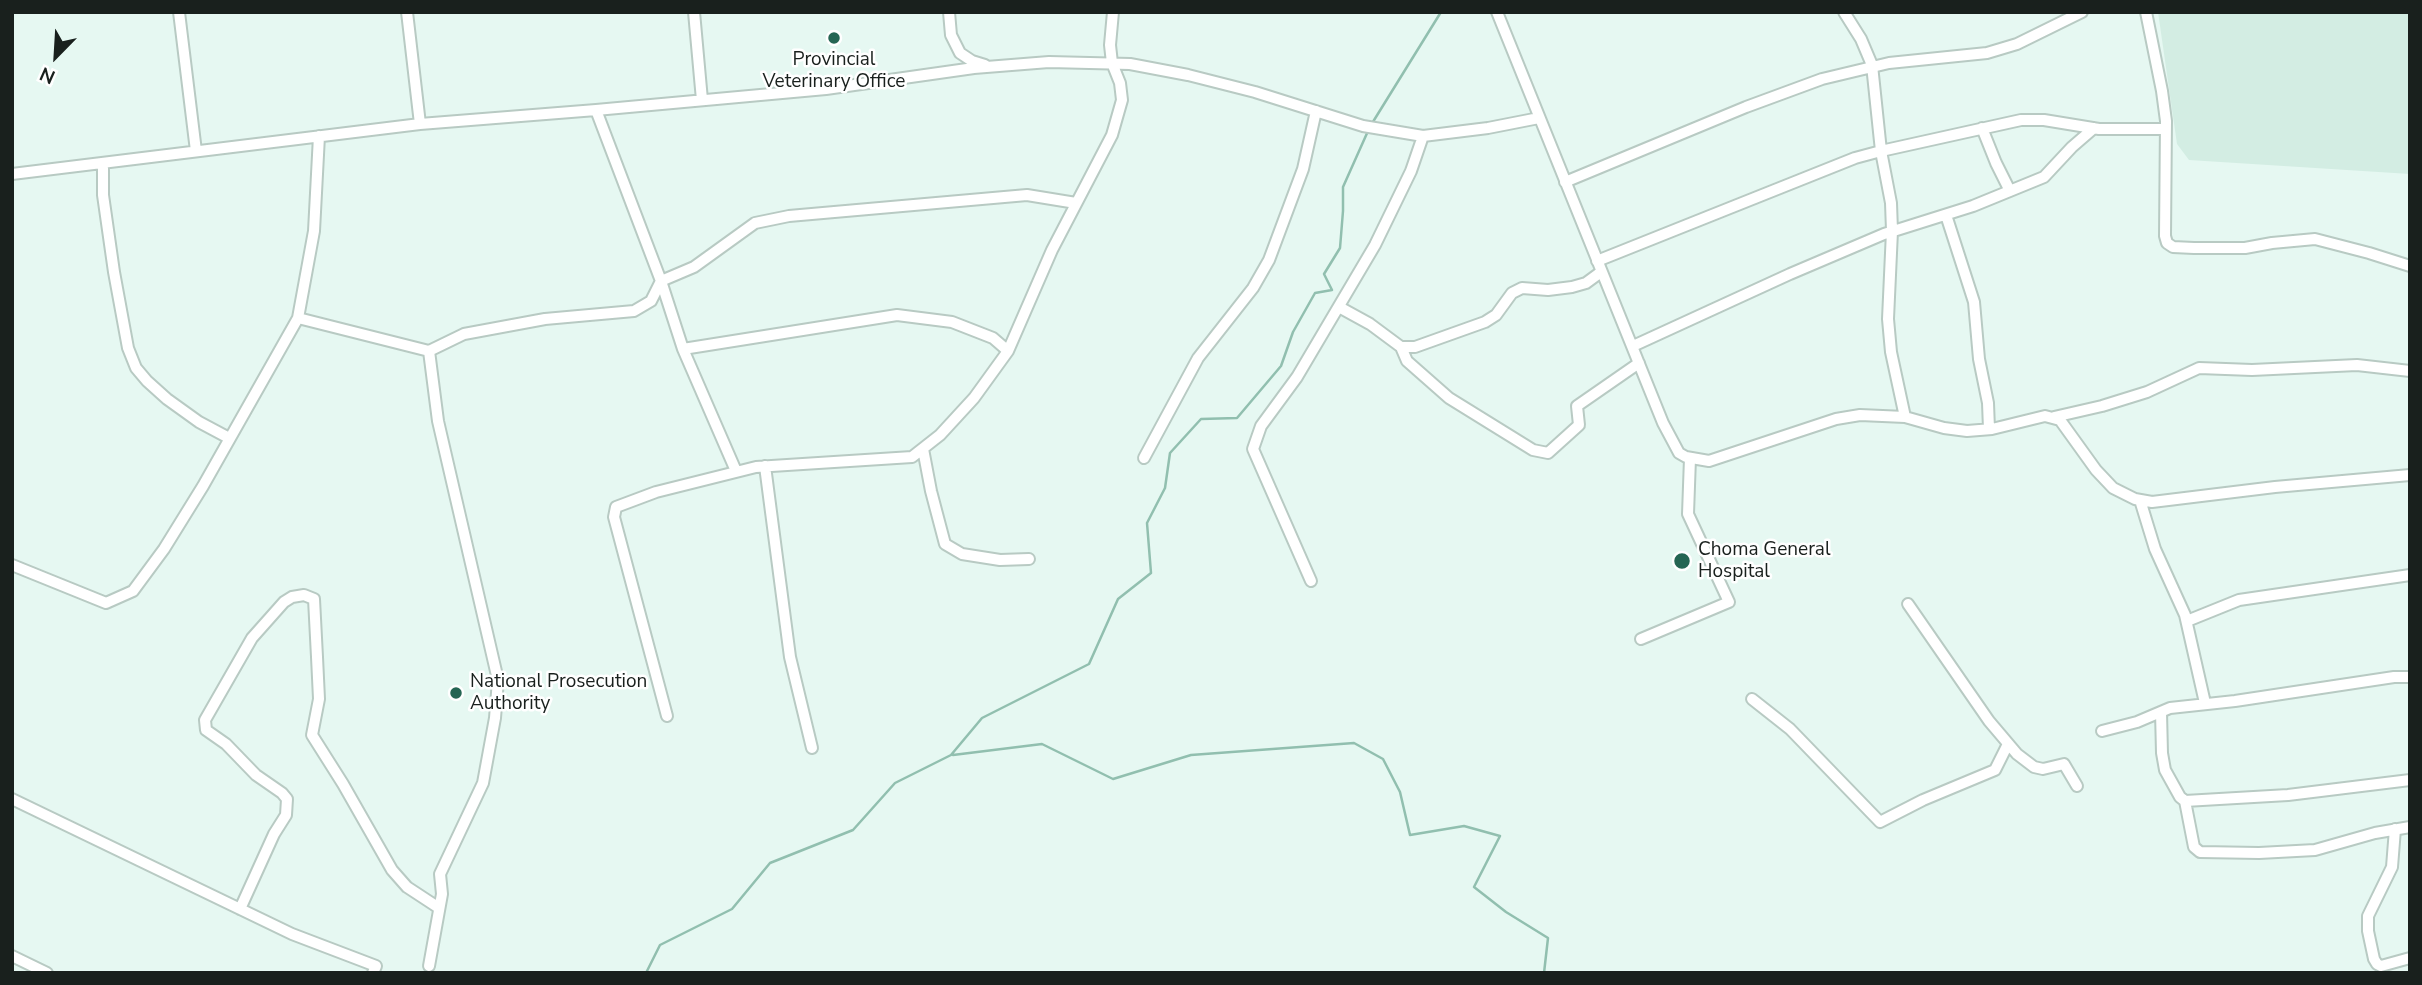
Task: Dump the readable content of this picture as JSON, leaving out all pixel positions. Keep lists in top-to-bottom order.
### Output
{
  "places": ["Provincial Veterinary Office", "Choma General Hospital", "National Prosecution Authority"],
  "north": "bottom left"
}
